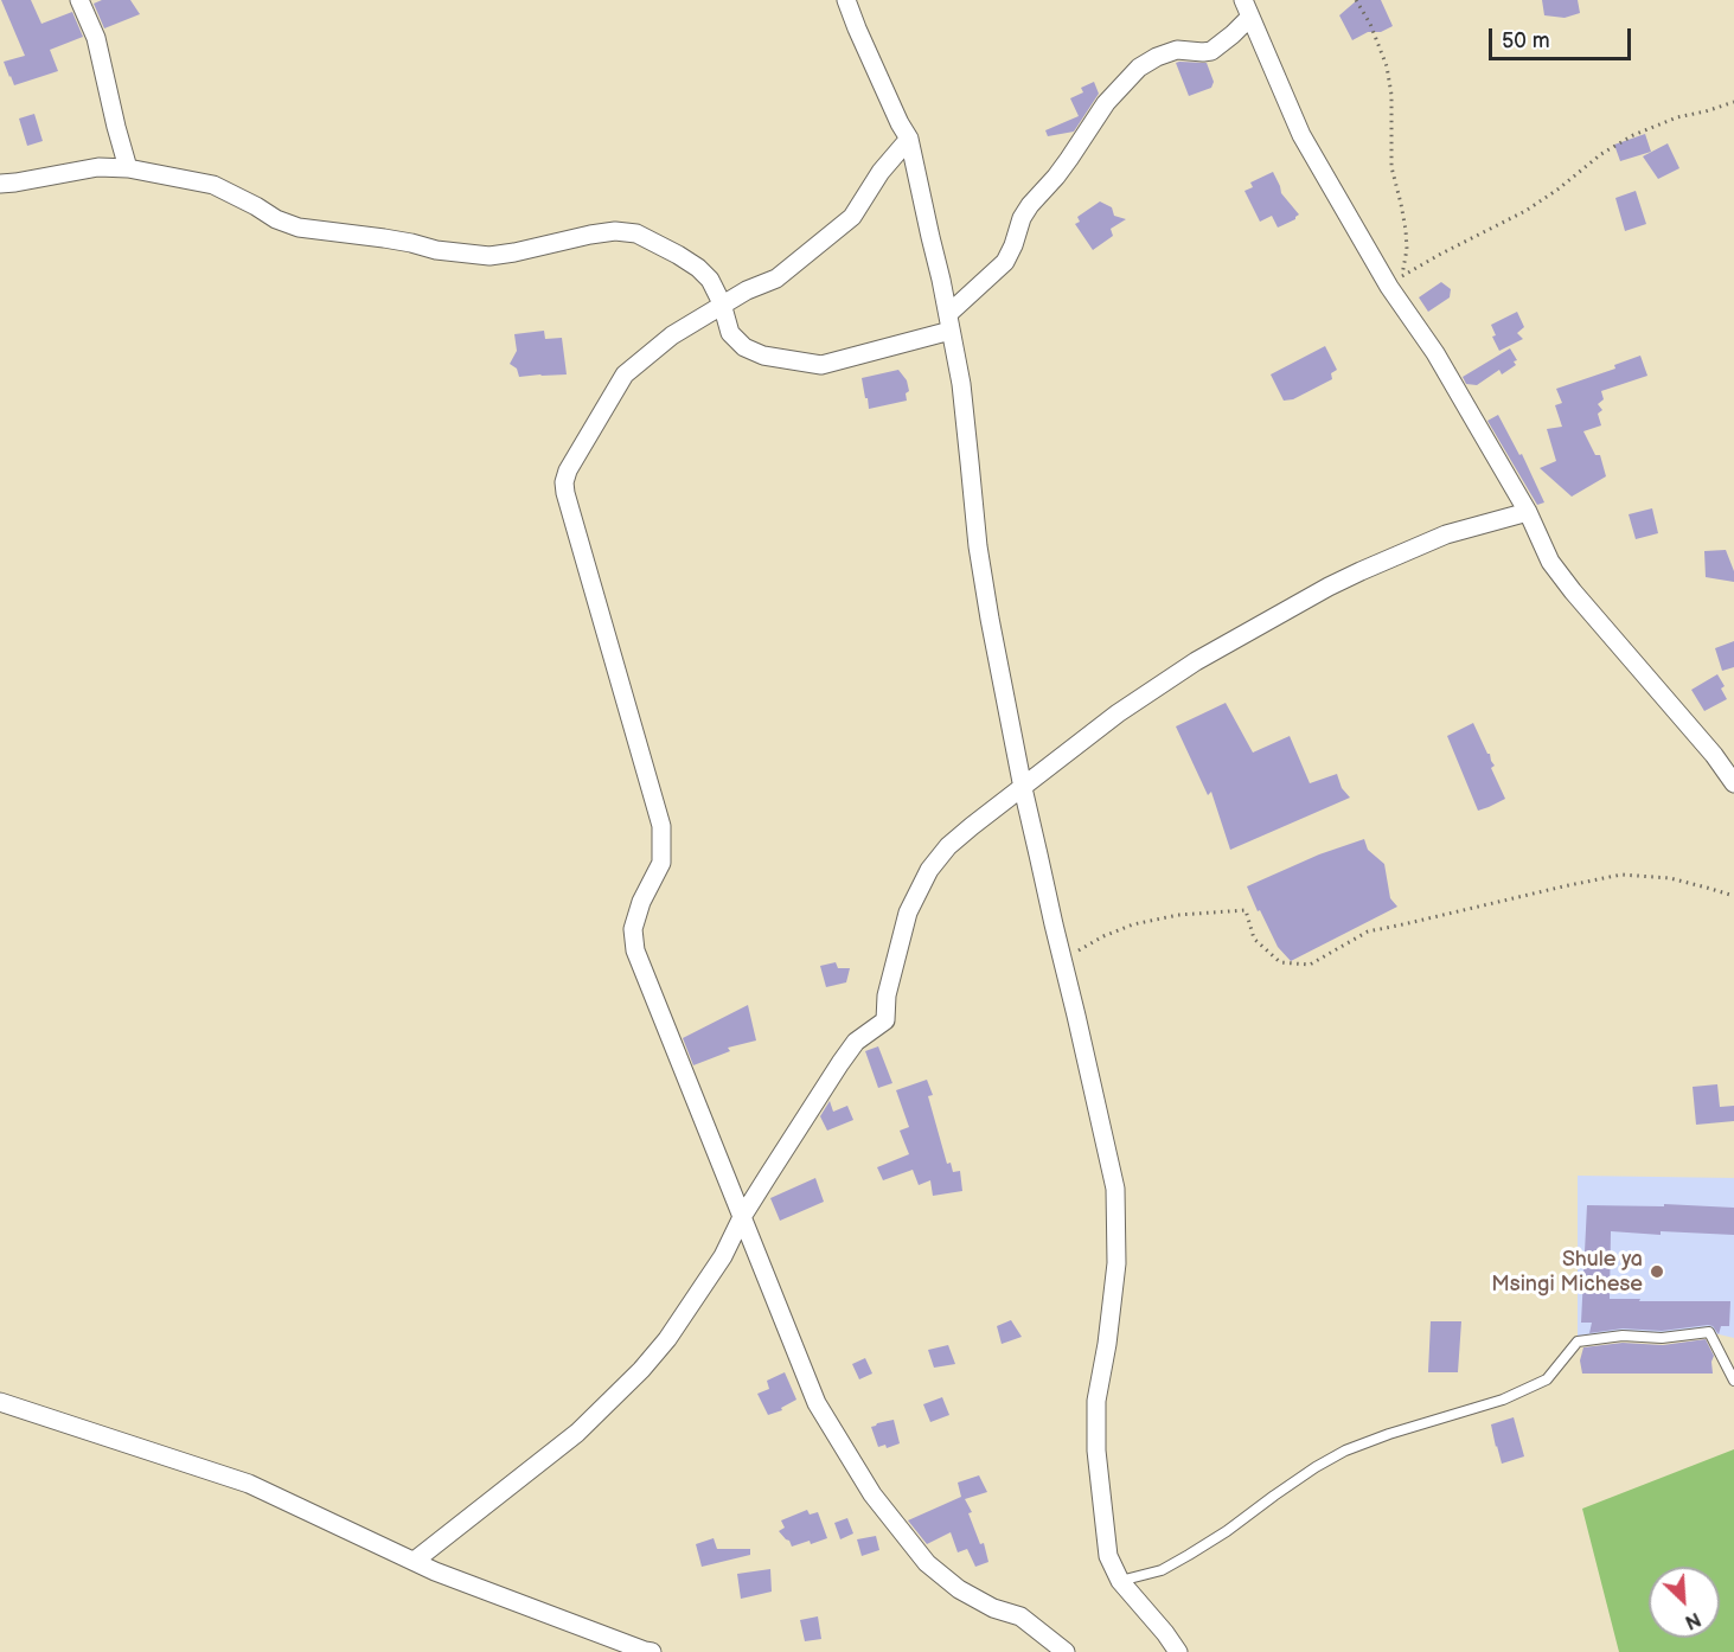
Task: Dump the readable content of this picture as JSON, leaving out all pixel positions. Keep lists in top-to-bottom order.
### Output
{
  "places": ["Shule ya Msingi Michese"],
  "scale_bar": "50 m",
  "north": "bottom right"
}
